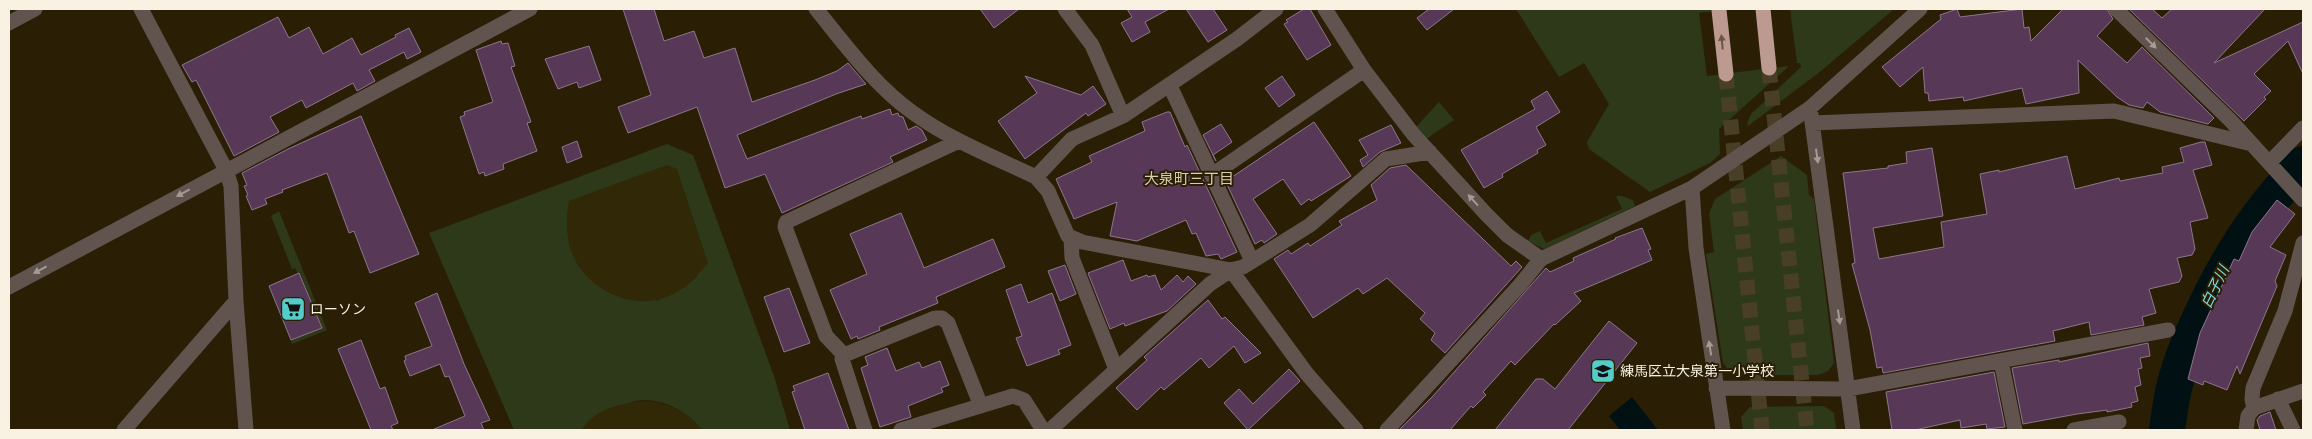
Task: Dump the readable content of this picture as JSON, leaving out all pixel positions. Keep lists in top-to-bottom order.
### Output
{
  "districts": ["大泉町三丁目"],
  "water": ["白子川"],
  "places": {
    "supermarket": ["ローソン"],
    "school or university": ["練馬区立大泉第一小学校"]
  }
}
